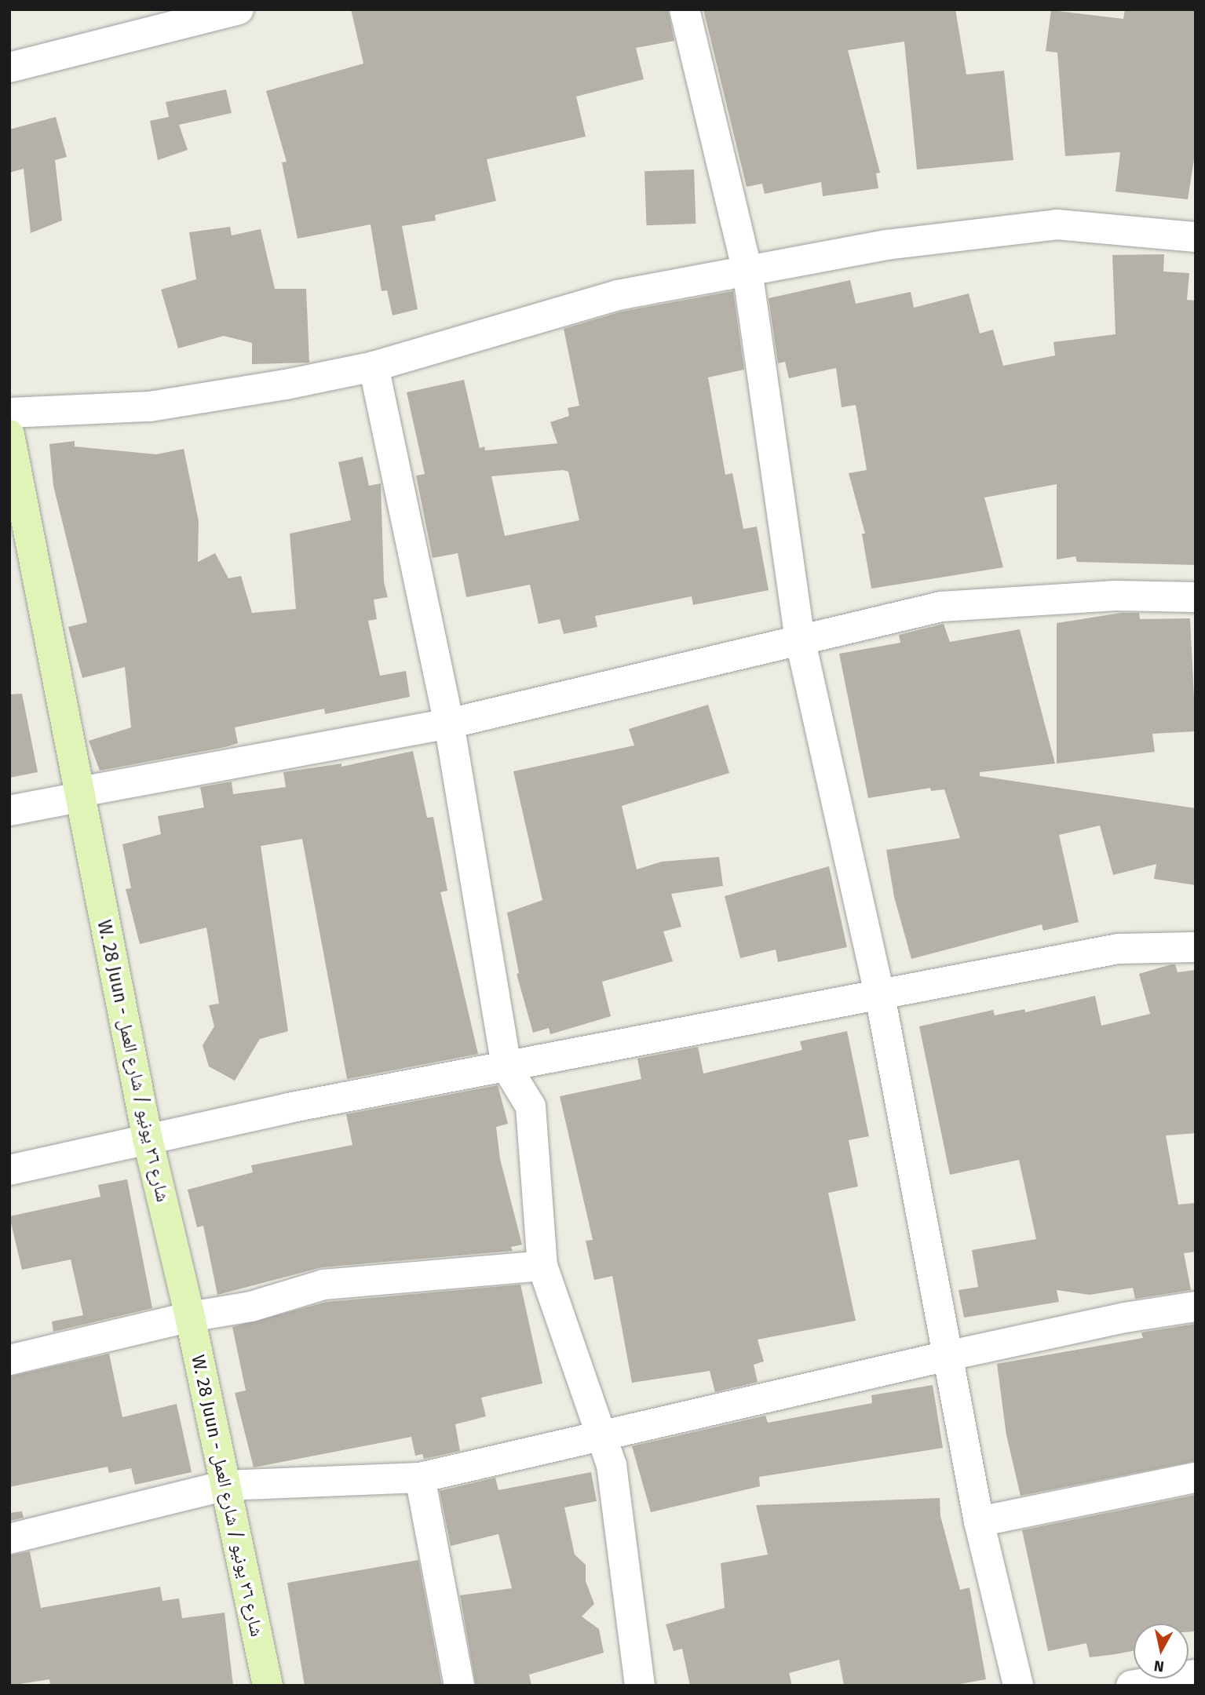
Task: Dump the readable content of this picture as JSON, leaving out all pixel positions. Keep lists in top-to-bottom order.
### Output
{
  "streets": {
    "street": ["W. 28 Juun - شارع ٢٦ يونيو / شارع العمل"]
  },
  "north": "bottom"
}
